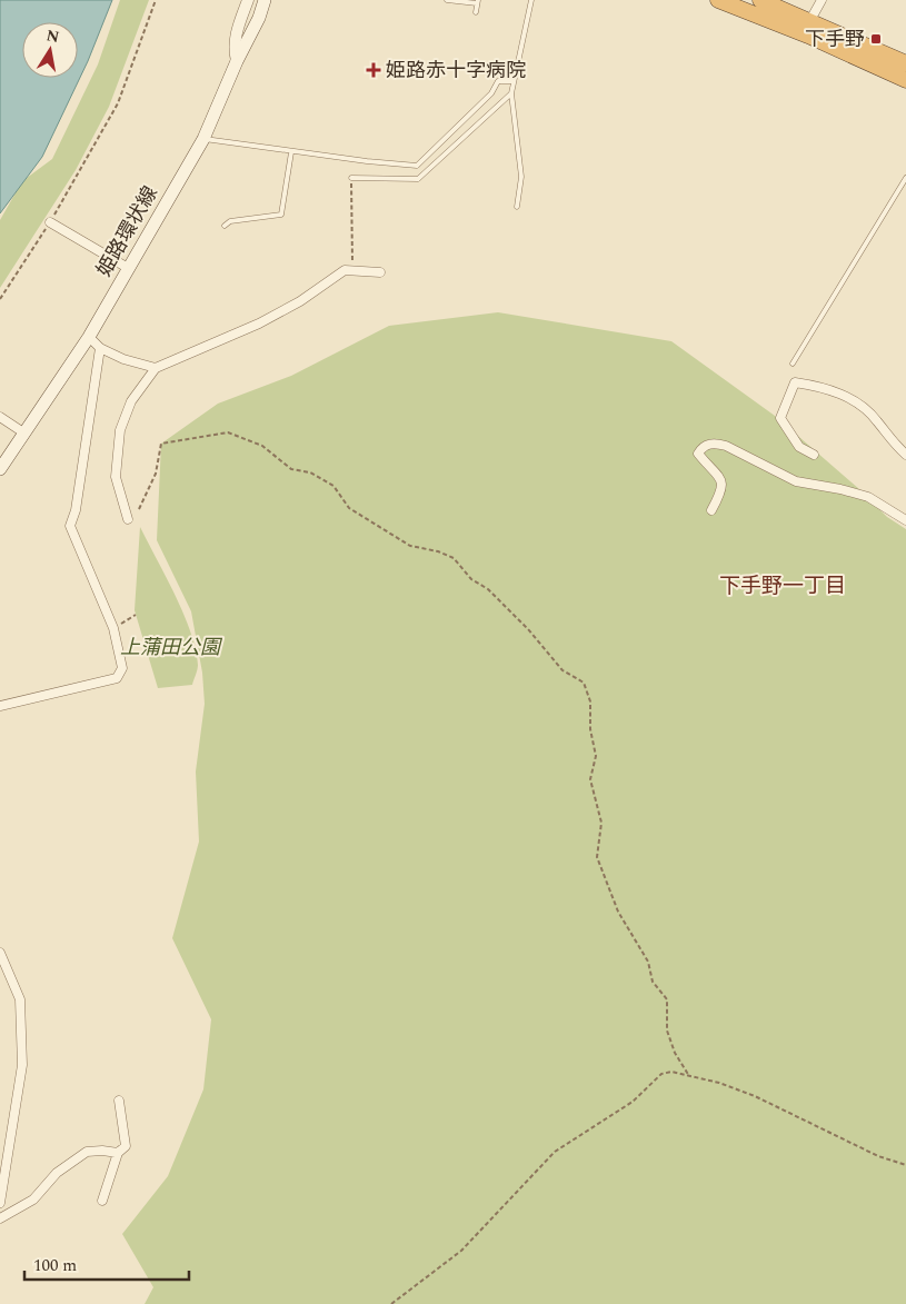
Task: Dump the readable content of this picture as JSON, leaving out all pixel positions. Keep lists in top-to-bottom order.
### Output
{
  "streets": {
    "main road": ["姫路環状線"]
  },
  "districts": ["下手野一丁目"],
  "parks": ["上蒲田公園"],
  "places": {
    "transit": ["下手野"],
    "health": ["姫路赤十字病院"]
  },
  "scale_bar": "100 m",
  "north": "top"
}
